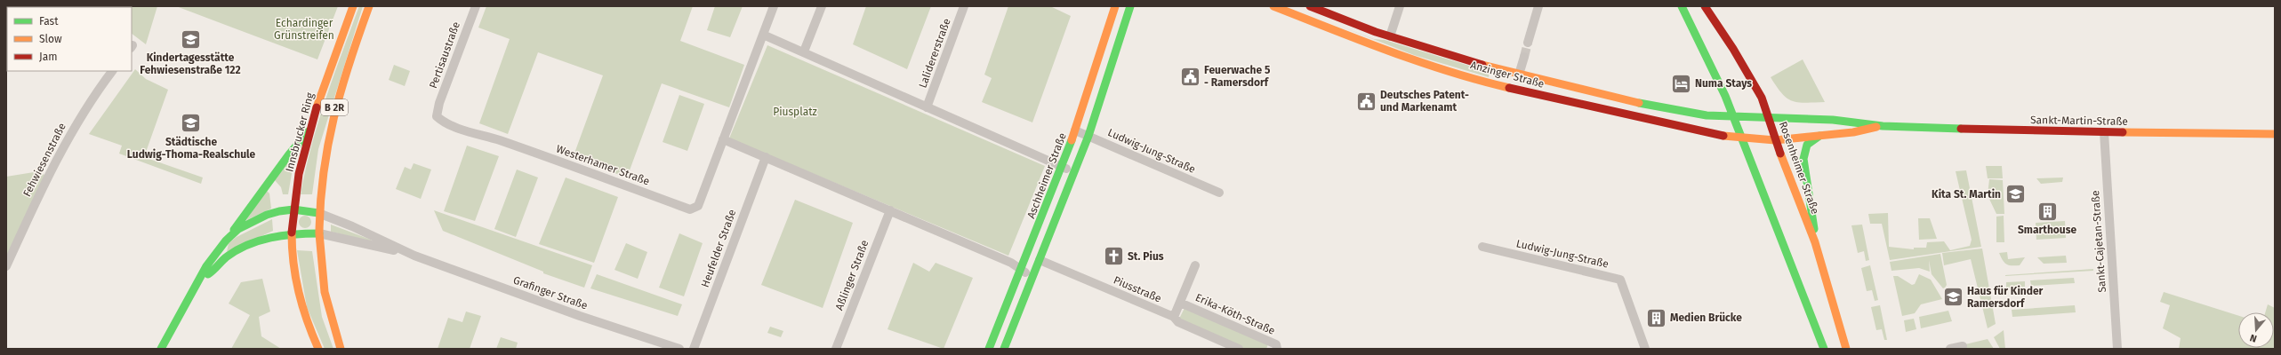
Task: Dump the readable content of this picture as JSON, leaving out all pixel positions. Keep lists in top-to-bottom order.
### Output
{
  "streets": {
    "main road": [
      "Anzinger Straße",
      "B 2R",
      "Sankt-Martin-Straße",
      "Innsbrucker Ring",
      "Rosenheimer Straße",
      "Aschheimer Straße",
      "Grafinger Straße"
    ],
    "street": [
      "Lalidererstraße",
      "Pertisaustraße",
      "Ludwig-Jung-Straße",
      "Fehwiesenstraße",
      "Westerhamer Straße",
      "Sankt-Cajetan-Straße",
      "Heufelder Straße",
      "Aßlinger Straße",
      "Piusstraße",
      "Erika-Köth-Straße"
    ]
  },
  "crossings": [
    ["Pertisaustraße", "Westerhamer Straße"],
    ["Anzinger Straße", "Sankt-Martin-Straße"],
    ["B 2R", "Grafinger Straße"],
    ["Sankt-Martin-Straße", "Rosenheimer Straße"],
    ["Sankt-Martin-Straße", "Sankt-Cajetan-Straße"],
    ["Innsbrucker Ring", "Grafinger Straße"],
    ["Ludwig-Jung-Straße", "Aschheimer Straße"]
  ],
  "parks": ["Echardinger Grünstreifen", "Piusplatz"],
  "places": {
    "school or university": [
      "Kindertagesstätte Fehwiesenstraße 122",
      "Städtische Ludwig-Thoma-Realschule",
      "Kita St. Martin",
      "Haus für Kinder Ramersdorf"
    ],
    "public building": ["Feuerwache 5 - Ramersdorf", "Deutsches Patent- und Markenamt"],
    "hotel": ["Numa Stays"],
    "building": ["Smarthouse", "Medien Brücke"],
    "church": ["St. Pius"]
  },
  "legend": ["Fast", "Slow", "Jam"],
  "north": "bottom"
}
